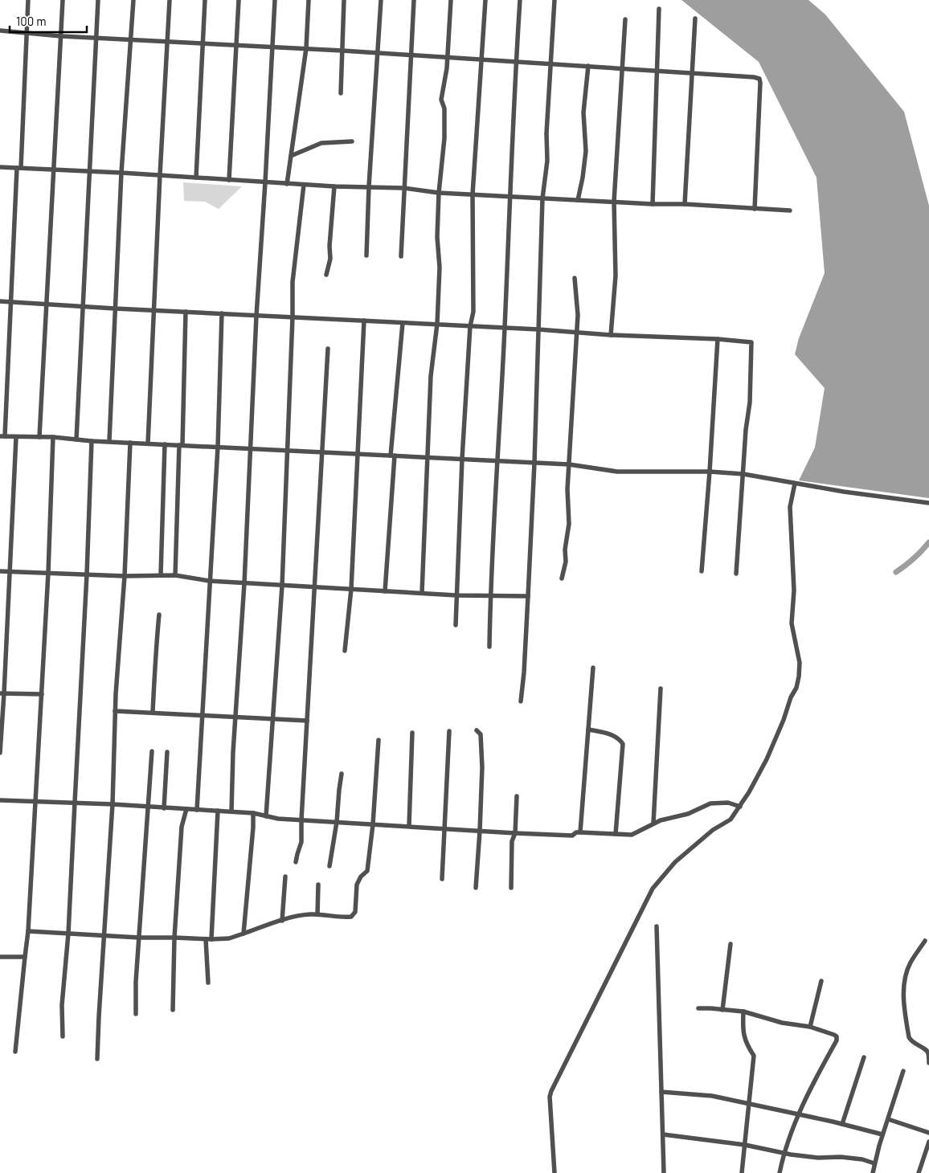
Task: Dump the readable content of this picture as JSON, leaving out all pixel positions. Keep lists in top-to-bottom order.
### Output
{
  "scale_bar": "100 m"
}
